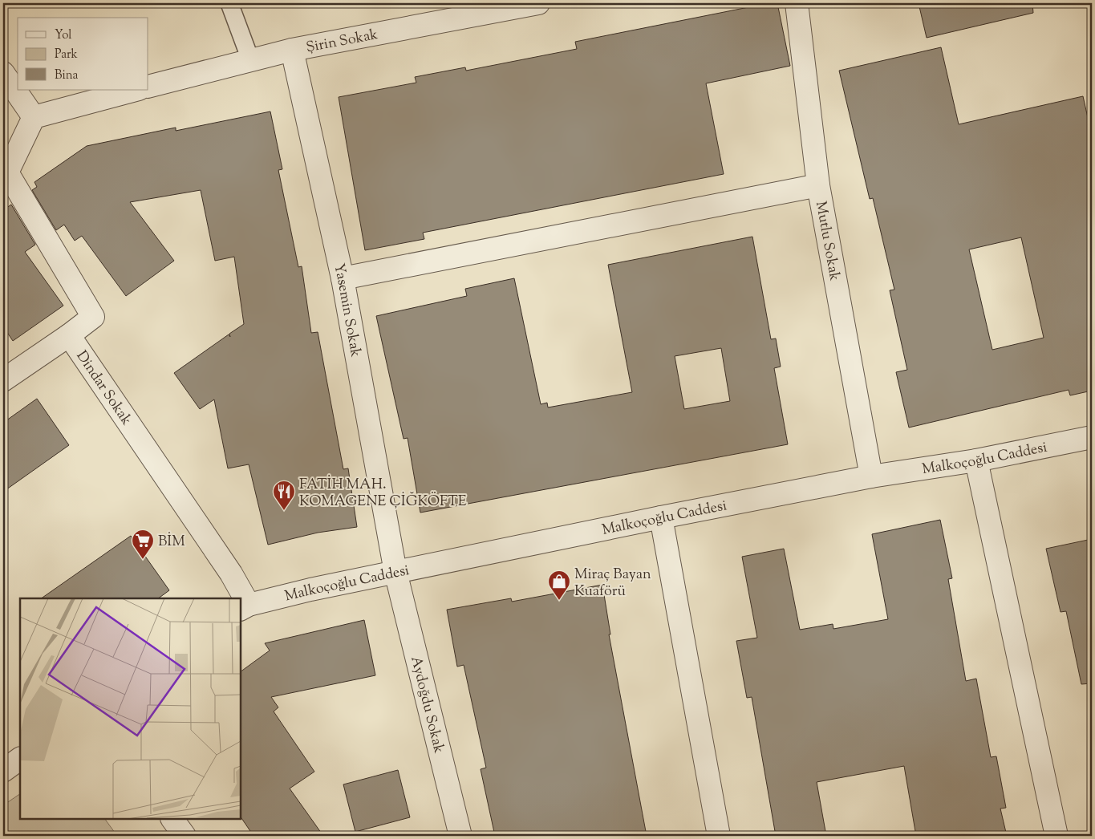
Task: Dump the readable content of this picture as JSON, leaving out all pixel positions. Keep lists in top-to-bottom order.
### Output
{
  "streets": {
    "street": [
      "Şirin Sokak",
      "Mutlu Sokak",
      "Yasemin Sokak",
      "Dindar Sokak",
      "Malkoçoğlu Caddesi",
      "Aydoğdu Sokak"
    ]
  },
  "crossings": [
    ["Şirin Sokak", "Yasemin Sokak"],
    ["Mutlu Sokak", "Malkoçoğlu Caddesi"],
    ["Yasemin Sokak", "Malkoçoğlu Caddesi"],
    ["Yasemin Sokak", "Aydoğdu Sokak"],
    ["Malkoçoğlu Caddesi", "Aydoğdu Sokak"]
  ],
  "places": {
    "restaurant": ["FATİH MAH. KOMAGENE ÇİĞKÖFTE"],
    "supermarket": ["BİM"],
    "shop": ["Miraç Bayan Kuaförü"]
  },
  "legend": ["Yol", "Park", "Bina"]
}
